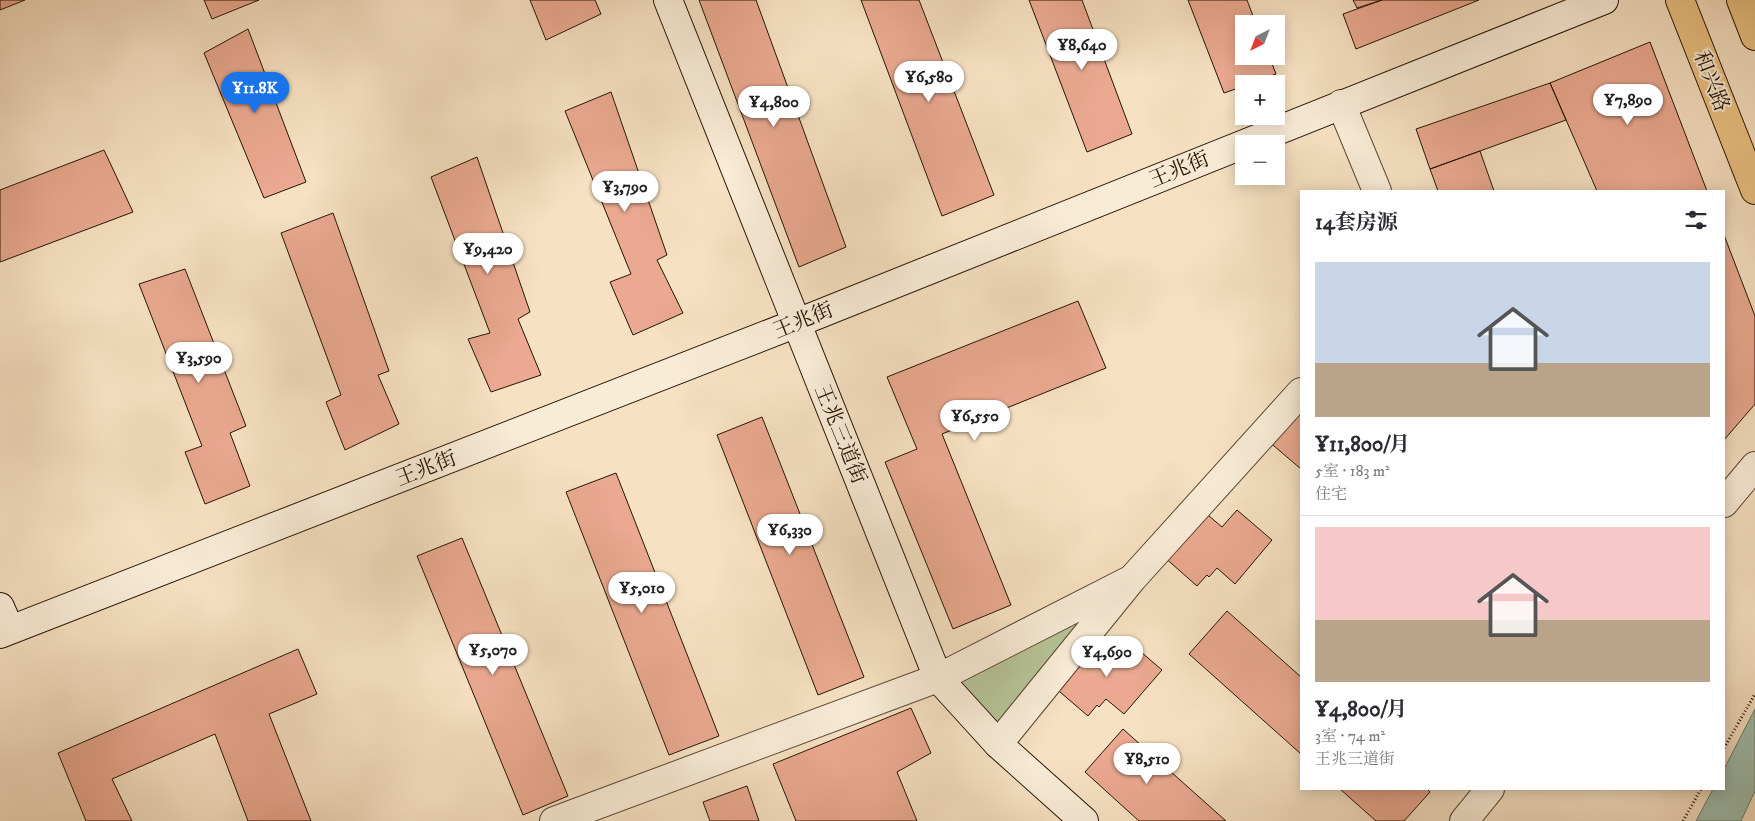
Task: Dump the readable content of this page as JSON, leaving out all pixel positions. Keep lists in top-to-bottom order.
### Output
{
  "streets": {
    "highway": ["和兴路"],
    "street": ["王兆街", "王兆三道街"]
  },
  "crossings": [
    ["王兆街", "王兆三道街"]
  ],
  "north": "bottom left",
  "page": {
    "map_buttons": ["+", "−"],
    "price": [
      "¥8,640",
      "¥6,580",
      "¥11.8K",
      "¥7,890",
      "¥4,800",
      "¥3,790",
      "¥9,420",
      "¥3,590",
      "¥6,550",
      "¥6,330",
      "¥5,010",
      "¥5,070",
      "¥4,690",
      "¥8,510"
    ],
    "heading": "14套房源",
    "list": [
      {
        "name": "¥11,800/月",
        "note": "5室 · 183 m² · 住宅"
      },
      {
        "name": "¥4,800/月",
        "note": "3室 · 74 m² · 王兆三道街"
      }
    ]
  }
}
